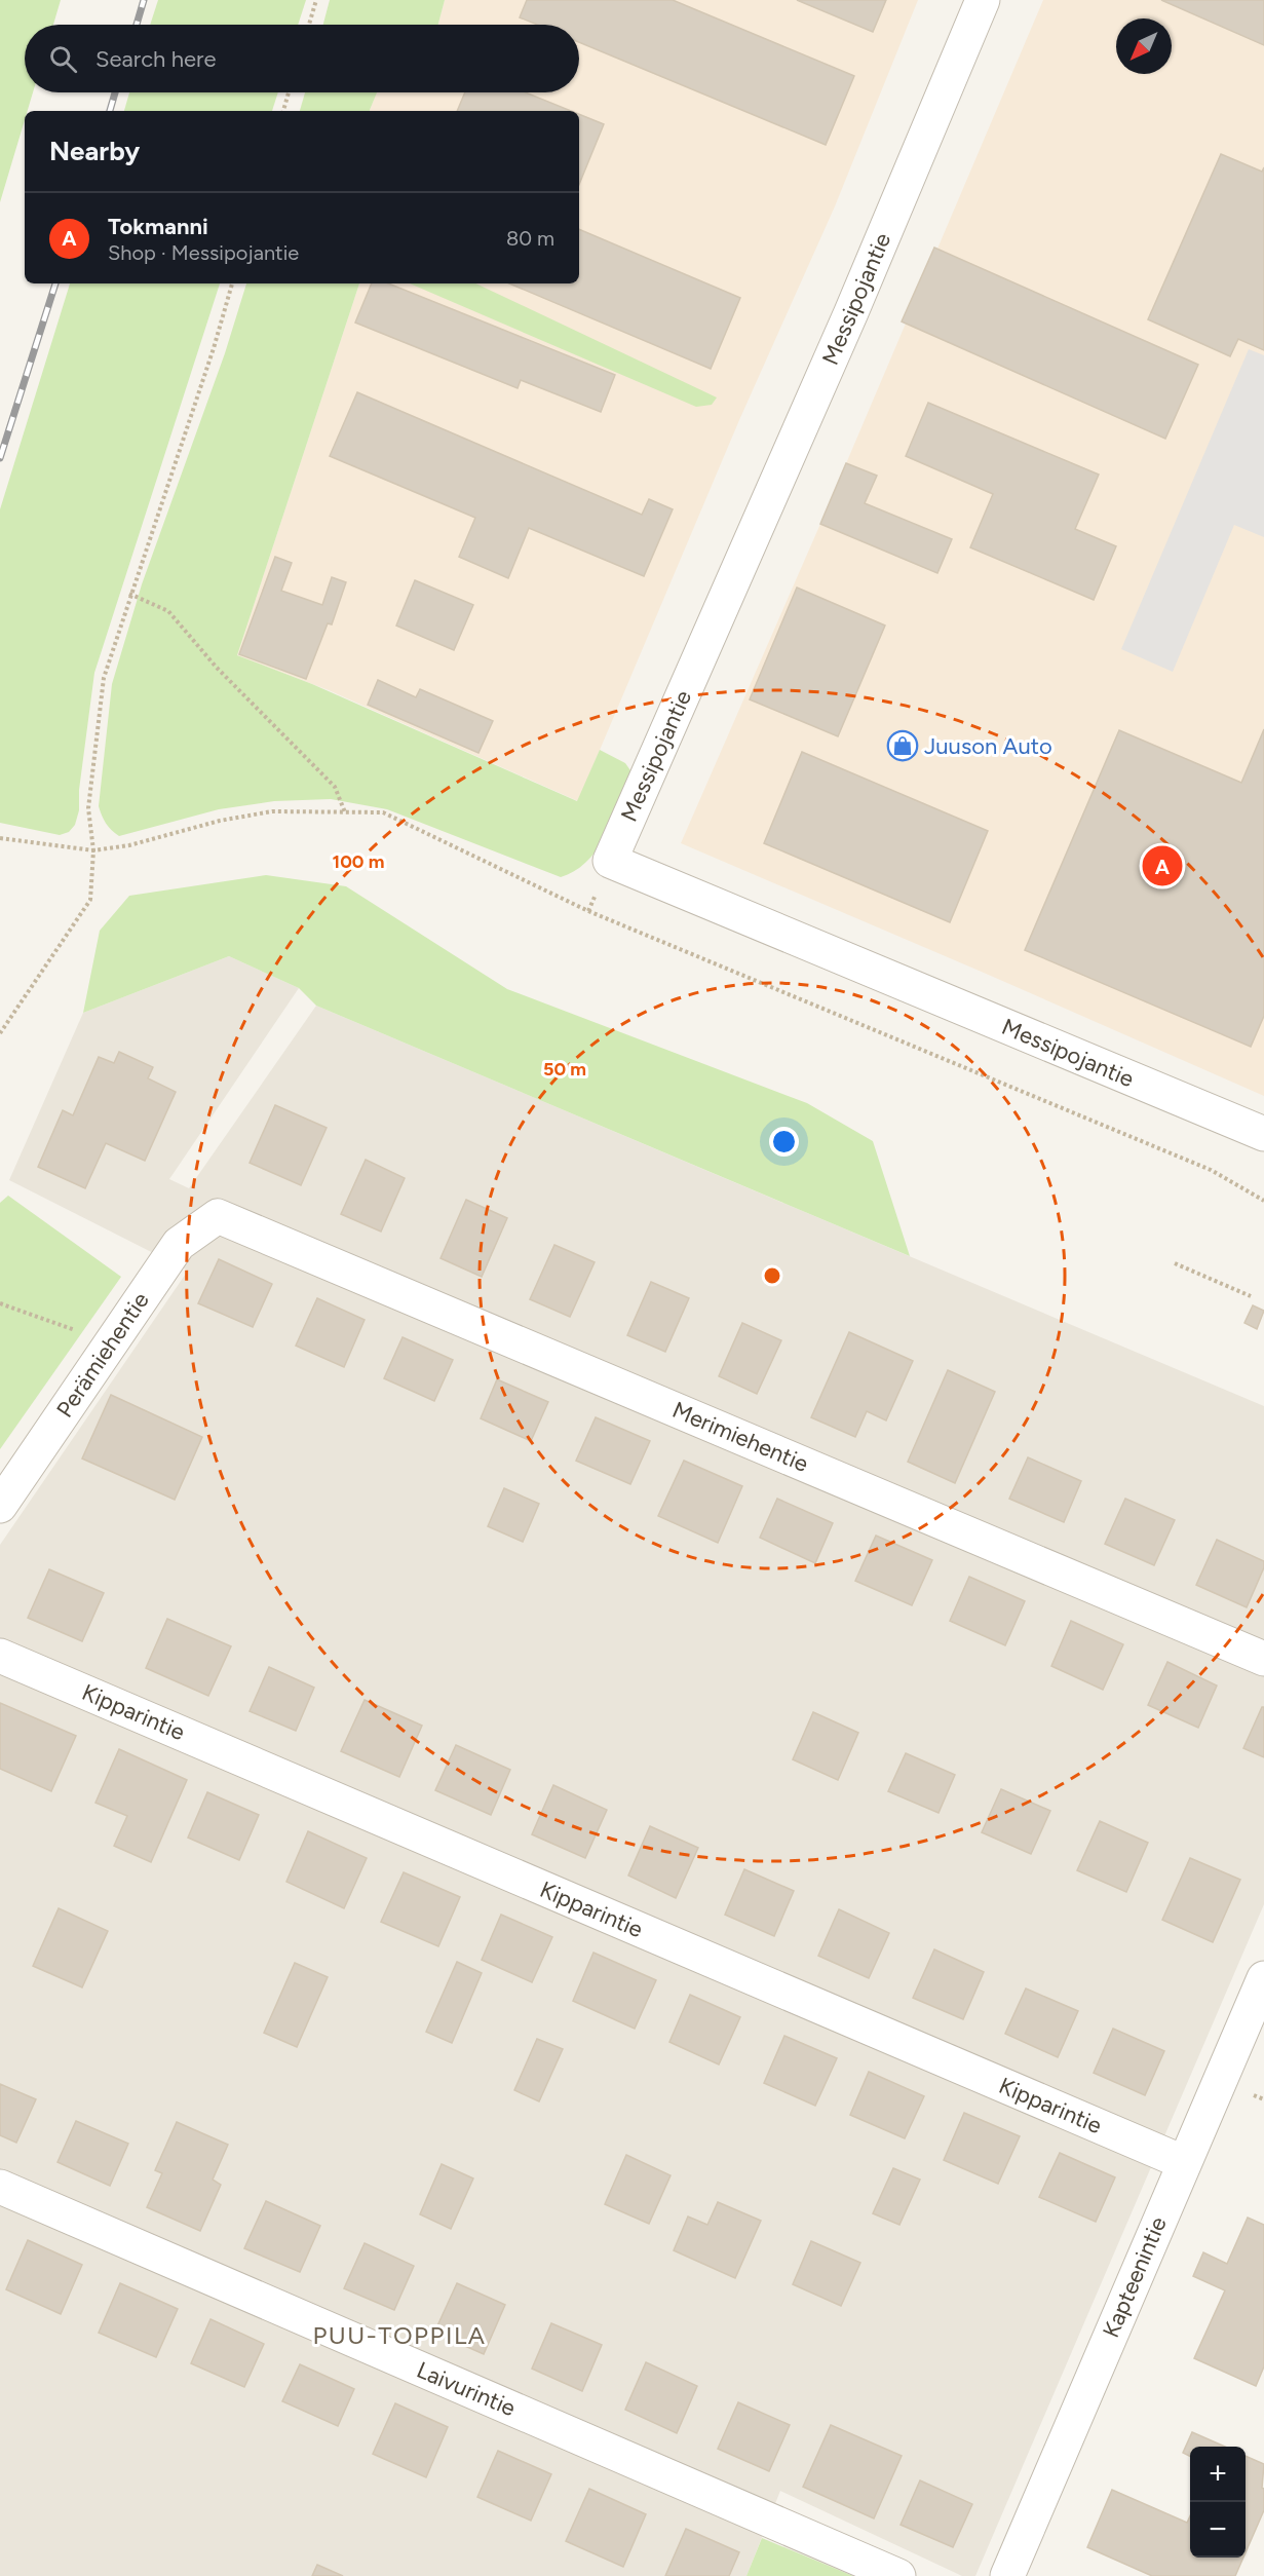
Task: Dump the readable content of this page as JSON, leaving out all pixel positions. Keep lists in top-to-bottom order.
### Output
{
  "streets": {
    "street": [
      "Messipojantie",
      "Perämiehentie",
      "Merimiehentie",
      "Kipparintie",
      "Kapteenintie",
      "Laivurintie"
    ]
  },
  "crossings": [
    ["Perämiehentie", "Merimiehentie"],
    ["Kipparintie", "Kapteenintie"]
  ],
  "districts": ["PUU-TOPPILA"],
  "places": {
    "shop": ["Juuson Auto"]
  },
  "north": "bottom left",
  "page": {
    "search": "Search here",
    "heading": "Nearby",
    "list": [
      {
        "mark": "A",
        "name": "Tokmanni",
        "note": "Shop · Messipojantie",
        "value": "80 m"
      }
    ],
    "pins": "A",
    "map_buttons": ["+", "−"]
  },
  "rings": ["100 m", "50 m"]
}
